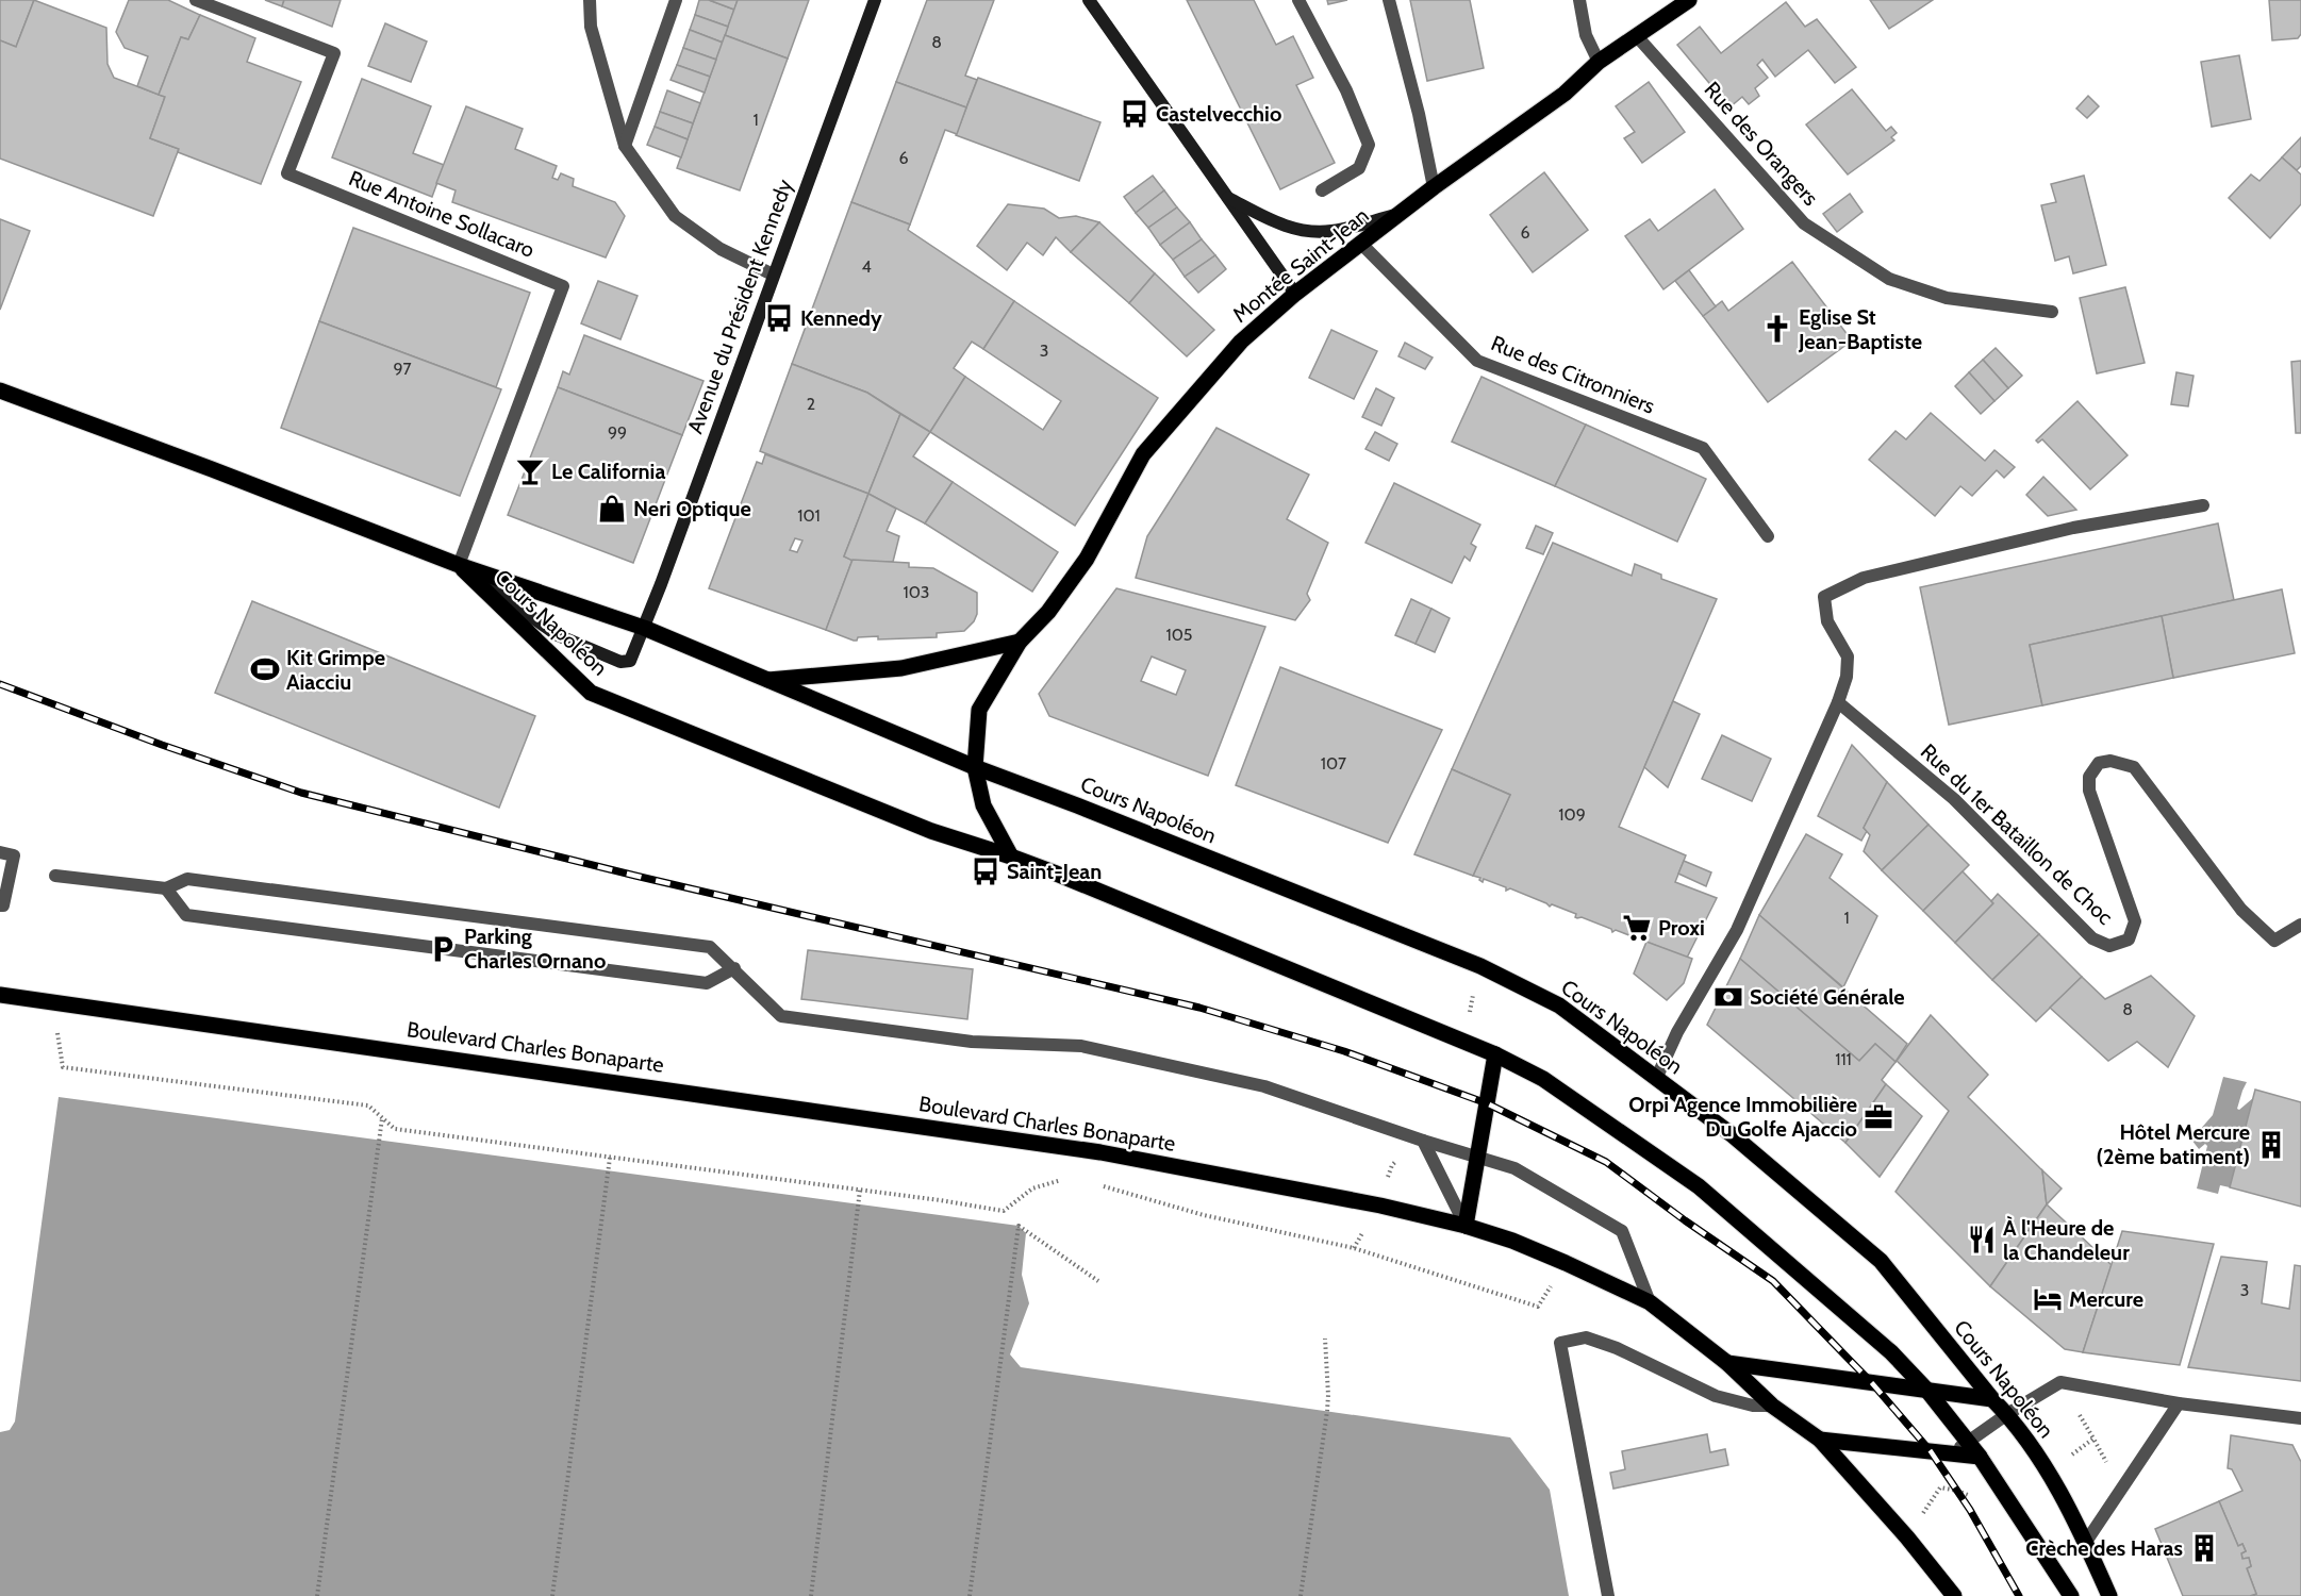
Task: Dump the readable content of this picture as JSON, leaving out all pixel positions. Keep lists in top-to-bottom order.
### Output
{
  "streets": {
    "main road": [
      "Montée Saint-Jean",
      "Avenue du Président Kennedy",
      "Cours Napoléon",
      "Boulevard Charles Bonaparte"
    ],
    "street": [
      "Rue des Orangers",
      "Rue Antoine Sollacaro",
      "Rue des Citronniers",
      "Rue du 1er Bataillon de Choc"
    ]
  },
  "crossings": [
    ["Rue des Orangers", "Montée Saint-Jean"],
    ["Rue Antoine Sollacaro", "Avenue du Président Kennedy"],
    ["Rue Antoine Sollacaro", "Cours Napoléon"],
    ["Montée Saint-Jean", "Rue des Citronniers"],
    ["Montée Saint-Jean", "Cours Napoléon"],
    ["Avenue du Président Kennedy", "Cours Napoléon"]
  ],
  "places": {
    "bus stop": ["Castelvecchio", "Kennedy", "Saint-Jean"],
    "church": ["Eglise St Jean-Baptiste"],
    "bar": ["Le California"],
    "shop": ["Neri Optique"],
    "sports": ["Kit Grimpe Aiacciu"],
    "supermarket": ["Proxi"],
    "parking": ["Parking Charles Ornano"],
    "bank": ["Société Générale"],
    "office": ["Orpi Agence Immobilière Du Golfe Ajaccio"],
    "building": ["Hôtel Mercure (2ème batiment)", "Crèche des Haras"],
    "restaurant": ["À l'Heure de la Chandeleur"],
    "hotel": ["Mercure"]
  },
  "house_numbers": [
    "8",
    "1",
    "6",
    "6",
    "4",
    "3",
    "97",
    "2",
    "99",
    "101",
    "103",
    "105",
    "107",
    "109",
    "1",
    "8",
    "111",
    "3"
  ]
}
